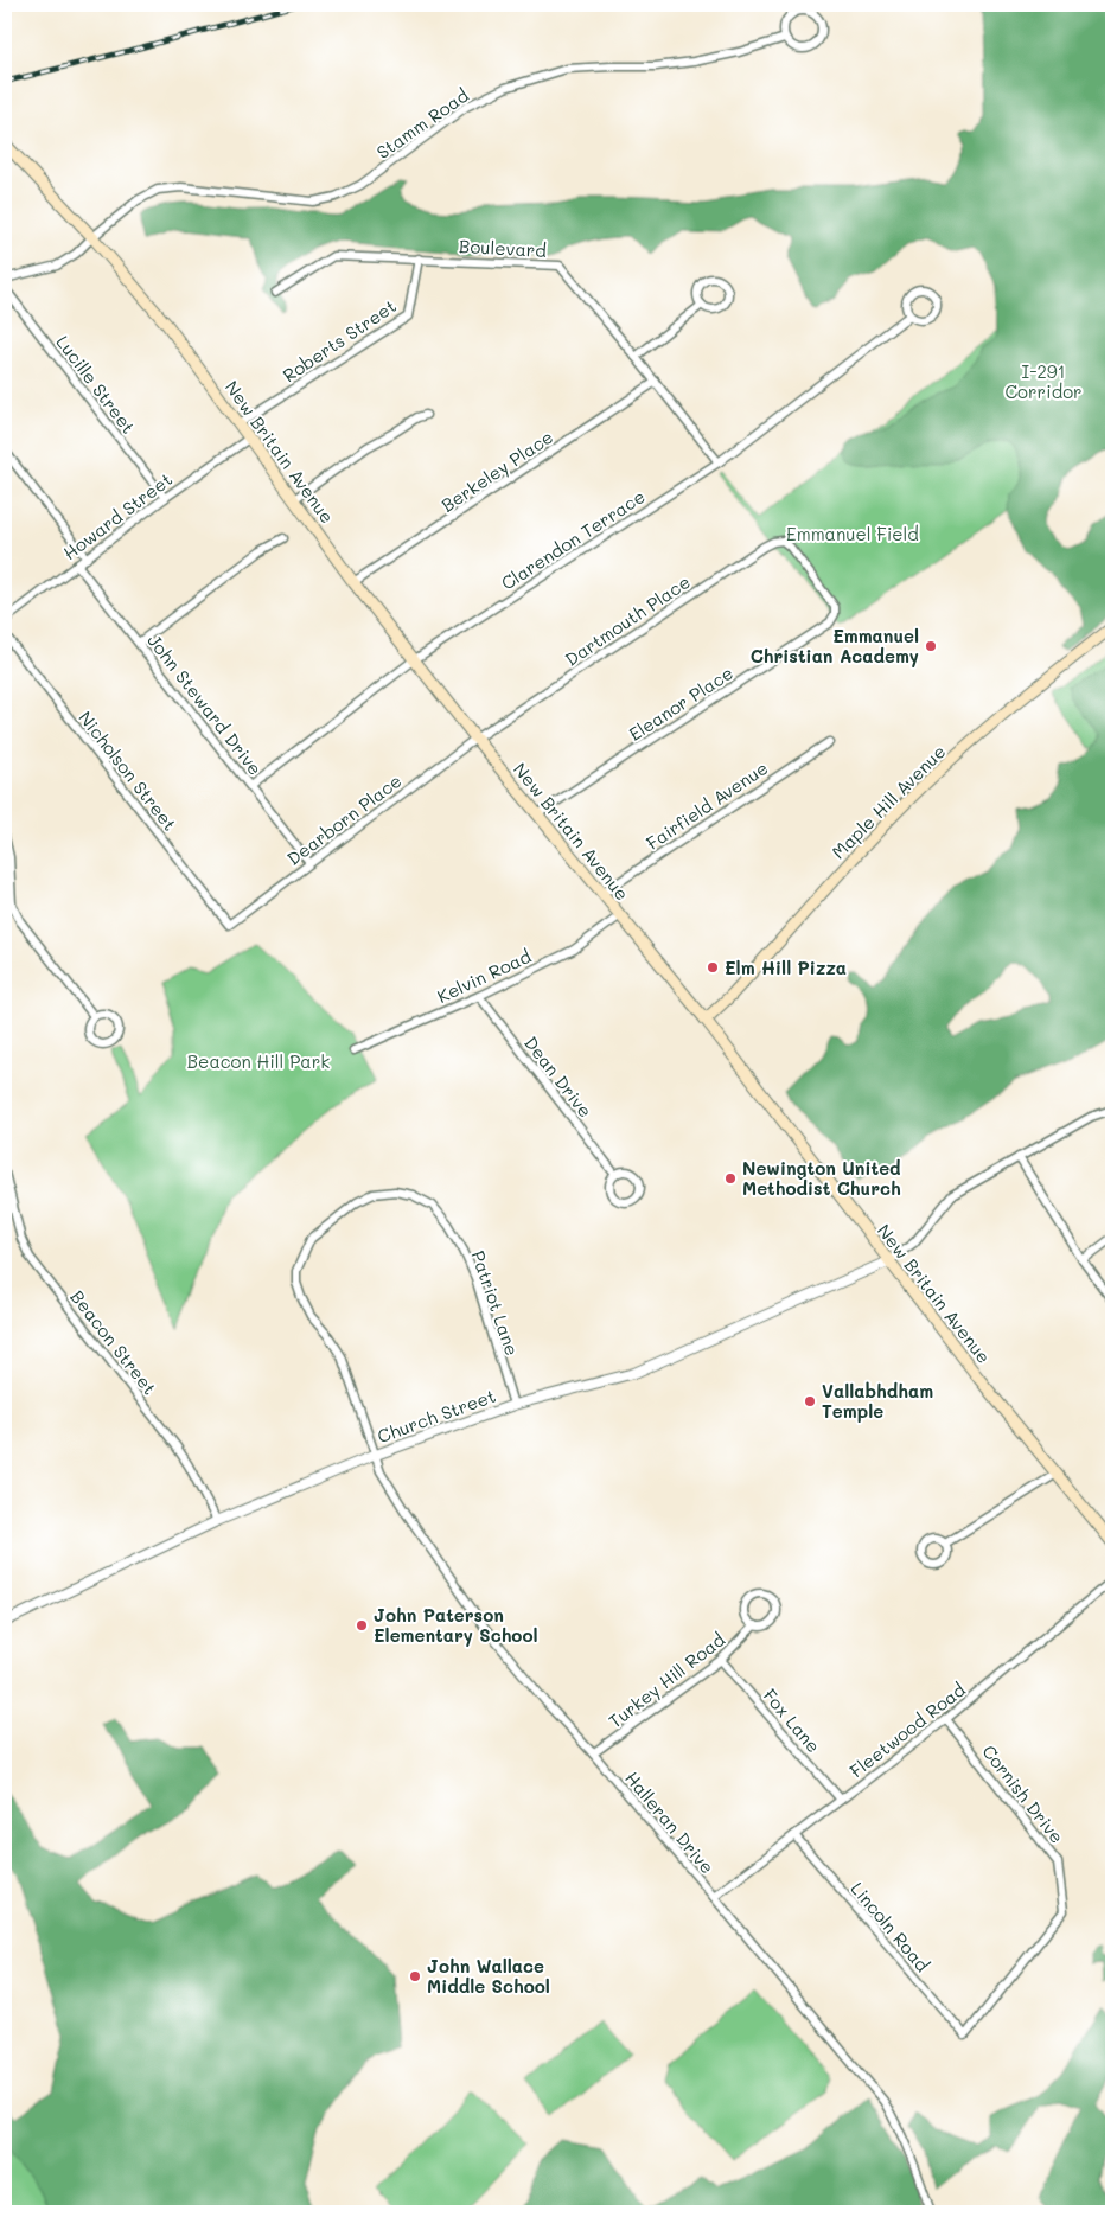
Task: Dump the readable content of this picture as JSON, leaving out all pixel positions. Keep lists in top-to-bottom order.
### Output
{
  "streets": {
    "main road": ["New Britain Avenue", "Maple Hill Avenue"],
    "street": [
      "Stamm Road",
      "Boulevard",
      "Roberts Street",
      "Lucille Street",
      "Berkeley Place",
      "Howard Street",
      "Clarendon Terrace",
      "Dartmouth Place",
      "Eleanor Place",
      "John Steward Drive",
      "Nicholson Street",
      "Fairfield Avenue",
      "Dearborn Place",
      "Kelvin Road",
      "Dean Drive",
      "Patriot Lane",
      "Beacon Street",
      "Church Street",
      "Turkey Hill Road",
      "Fox Lane",
      "Fleetwood Road",
      "Cornish Drive",
      "Halleran Drive",
      "Lincoln Road"
    ]
  },
  "crossings": [
    ["Stamm Road", "New Britain Avenue"],
    ["Boulevard", "Roberts Street"],
    ["Boulevard", "Berkeley Place"],
    ["Boulevard", "Clarendon Terrace"],
    ["Roberts Street", "New Britain Avenue"],
    ["Lucille Street", "Howard Street"],
    ["New Britain Avenue", "Berkeley Place"],
    ["New Britain Avenue", "Howard Street"],
    ["New Britain Avenue", "Clarendon Terrace"],
    ["New Britain Avenue", "Dartmouth Place"],
    ["New Britain Avenue", "Eleanor Place"],
    ["New Britain Avenue", "Maple Hill Avenue"],
    ["New Britain Avenue", "Fairfield Avenue"],
    ["New Britain Avenue", "Dearborn Place"],
    ["New Britain Avenue", "Kelvin Road"],
    ["New Britain Avenue", "Church Street"],
    ["Howard Street", "John Steward Drive"],
    ["Clarendon Terrace", "John Steward Drive"],
    ["Dartmouth Place", "Eleanor Place"],
    ["Dartmouth Place", "Dearborn Place"],
    ["John Steward Drive", "Dearborn Place"],
    ["Nicholson Street", "Dearborn Place"],
    ["Kelvin Road", "Dean Drive"],
    ["Patriot Lane", "Church Street"],
    ["Patriot Lane", "Halleran Drive"],
    ["Beacon Street", "Church Street"],
    ["Church Street", "Halleran Drive"],
    ["Turkey Hill Road", "Fox Lane"],
    ["Turkey Hill Road", "Halleran Drive"],
    ["Fox Lane", "Fleetwood Road"],
    ["Fleetwood Road", "Cornish Drive"],
    ["Fleetwood Road", "Halleran Drive"],
    ["Fleetwood Road", "Lincoln Road"],
    ["Cornish Drive", "Lincoln Road"]
  ],
  "parks": ["I-291 Corridor", "Emmanuel Field", "Beacon Hill Park"],
  "places": [
    "Emmanuel Christian Academy",
    "Elm Hill Pizza",
    "Newington United Methodist Church",
    "Vallabhdham Temple",
    "John Paterson Elementary School",
    "John Wallace Middle School"
  ]
}
